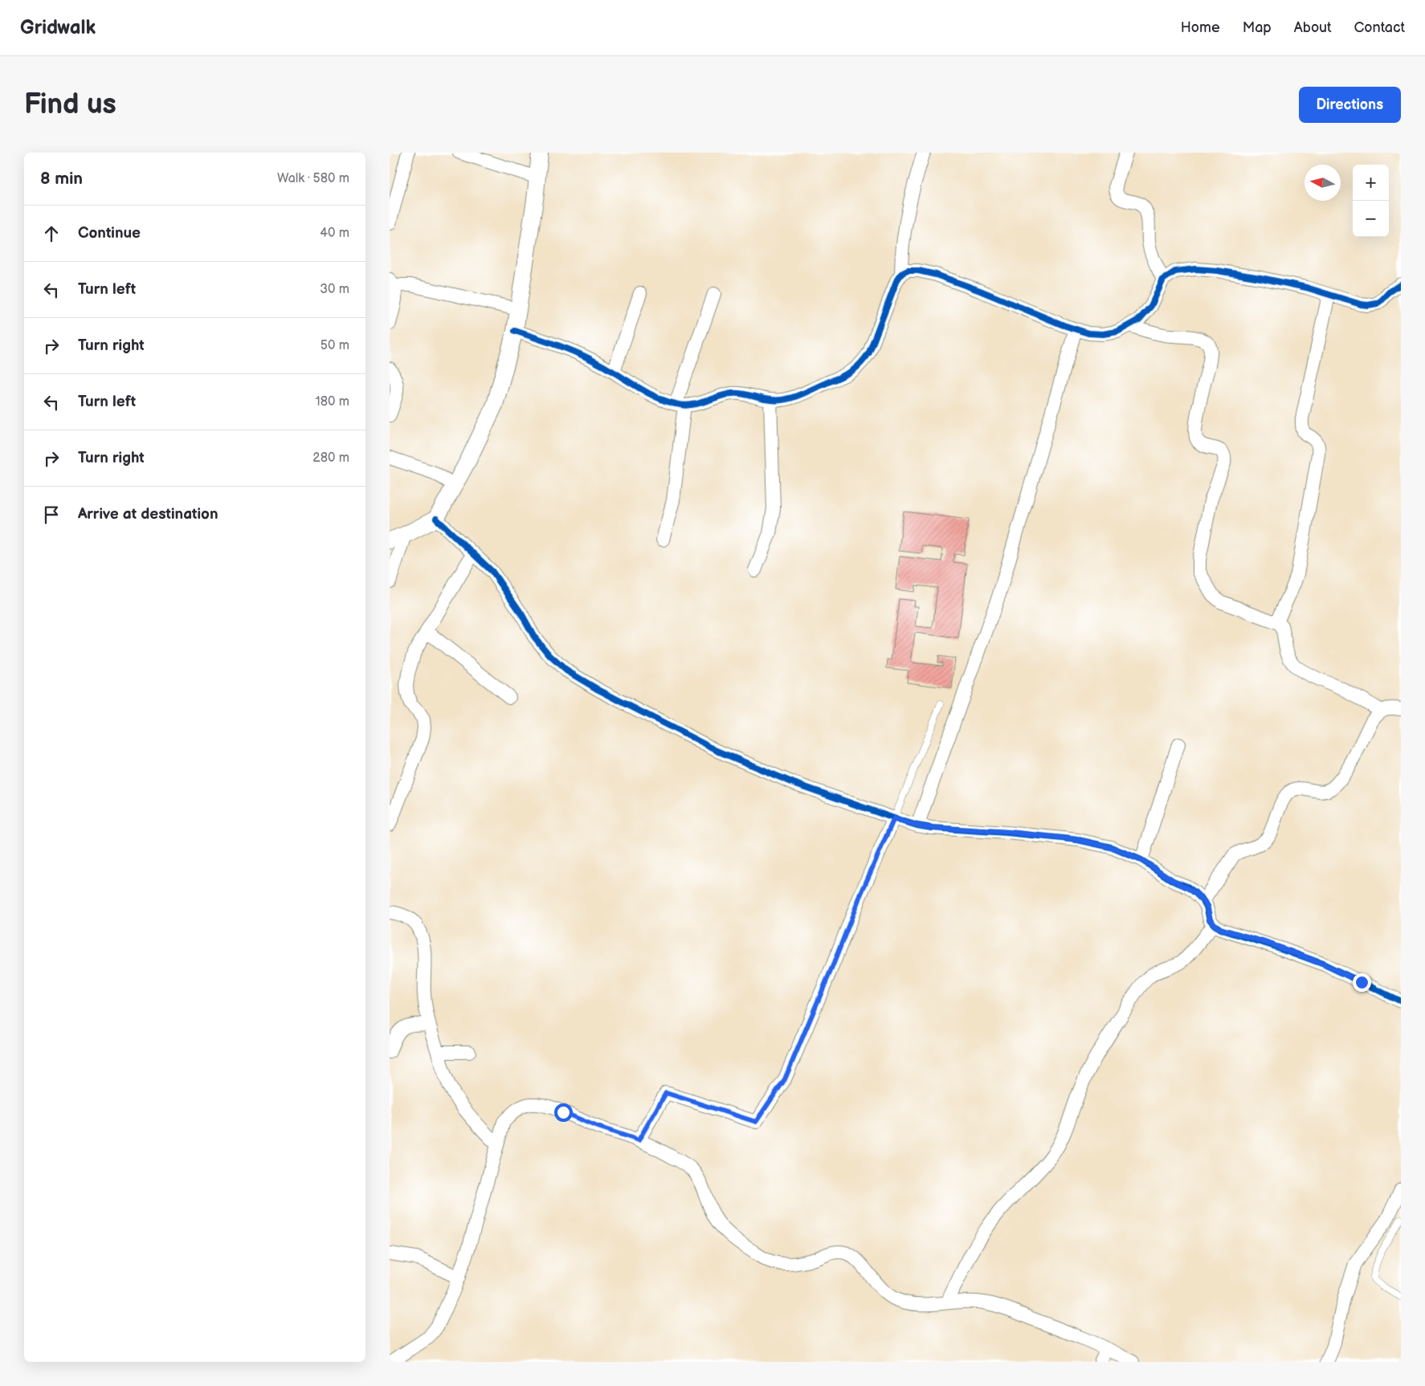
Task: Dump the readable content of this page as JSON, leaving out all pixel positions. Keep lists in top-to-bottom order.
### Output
{
  "north": "left",
  "page": {
    "header": "Gridwalk",
    "nav": [
      "Home",
      "Map",
      "About",
      "Contact"
    ],
    "buttons": "Directions",
    "title": "Find us",
    "heading": ["8 min", "Walk · 580 m"],
    "map_buttons": ["+", "−"],
    "list": [
      ["Continue", "40 m"],
      ["Turn left", "30 m"],
      ["Turn right", "50 m"],
      ["Turn left", "180 m"],
      ["Turn right", "280 m"],
      "Arrive at destination"
    ]
  }
}
